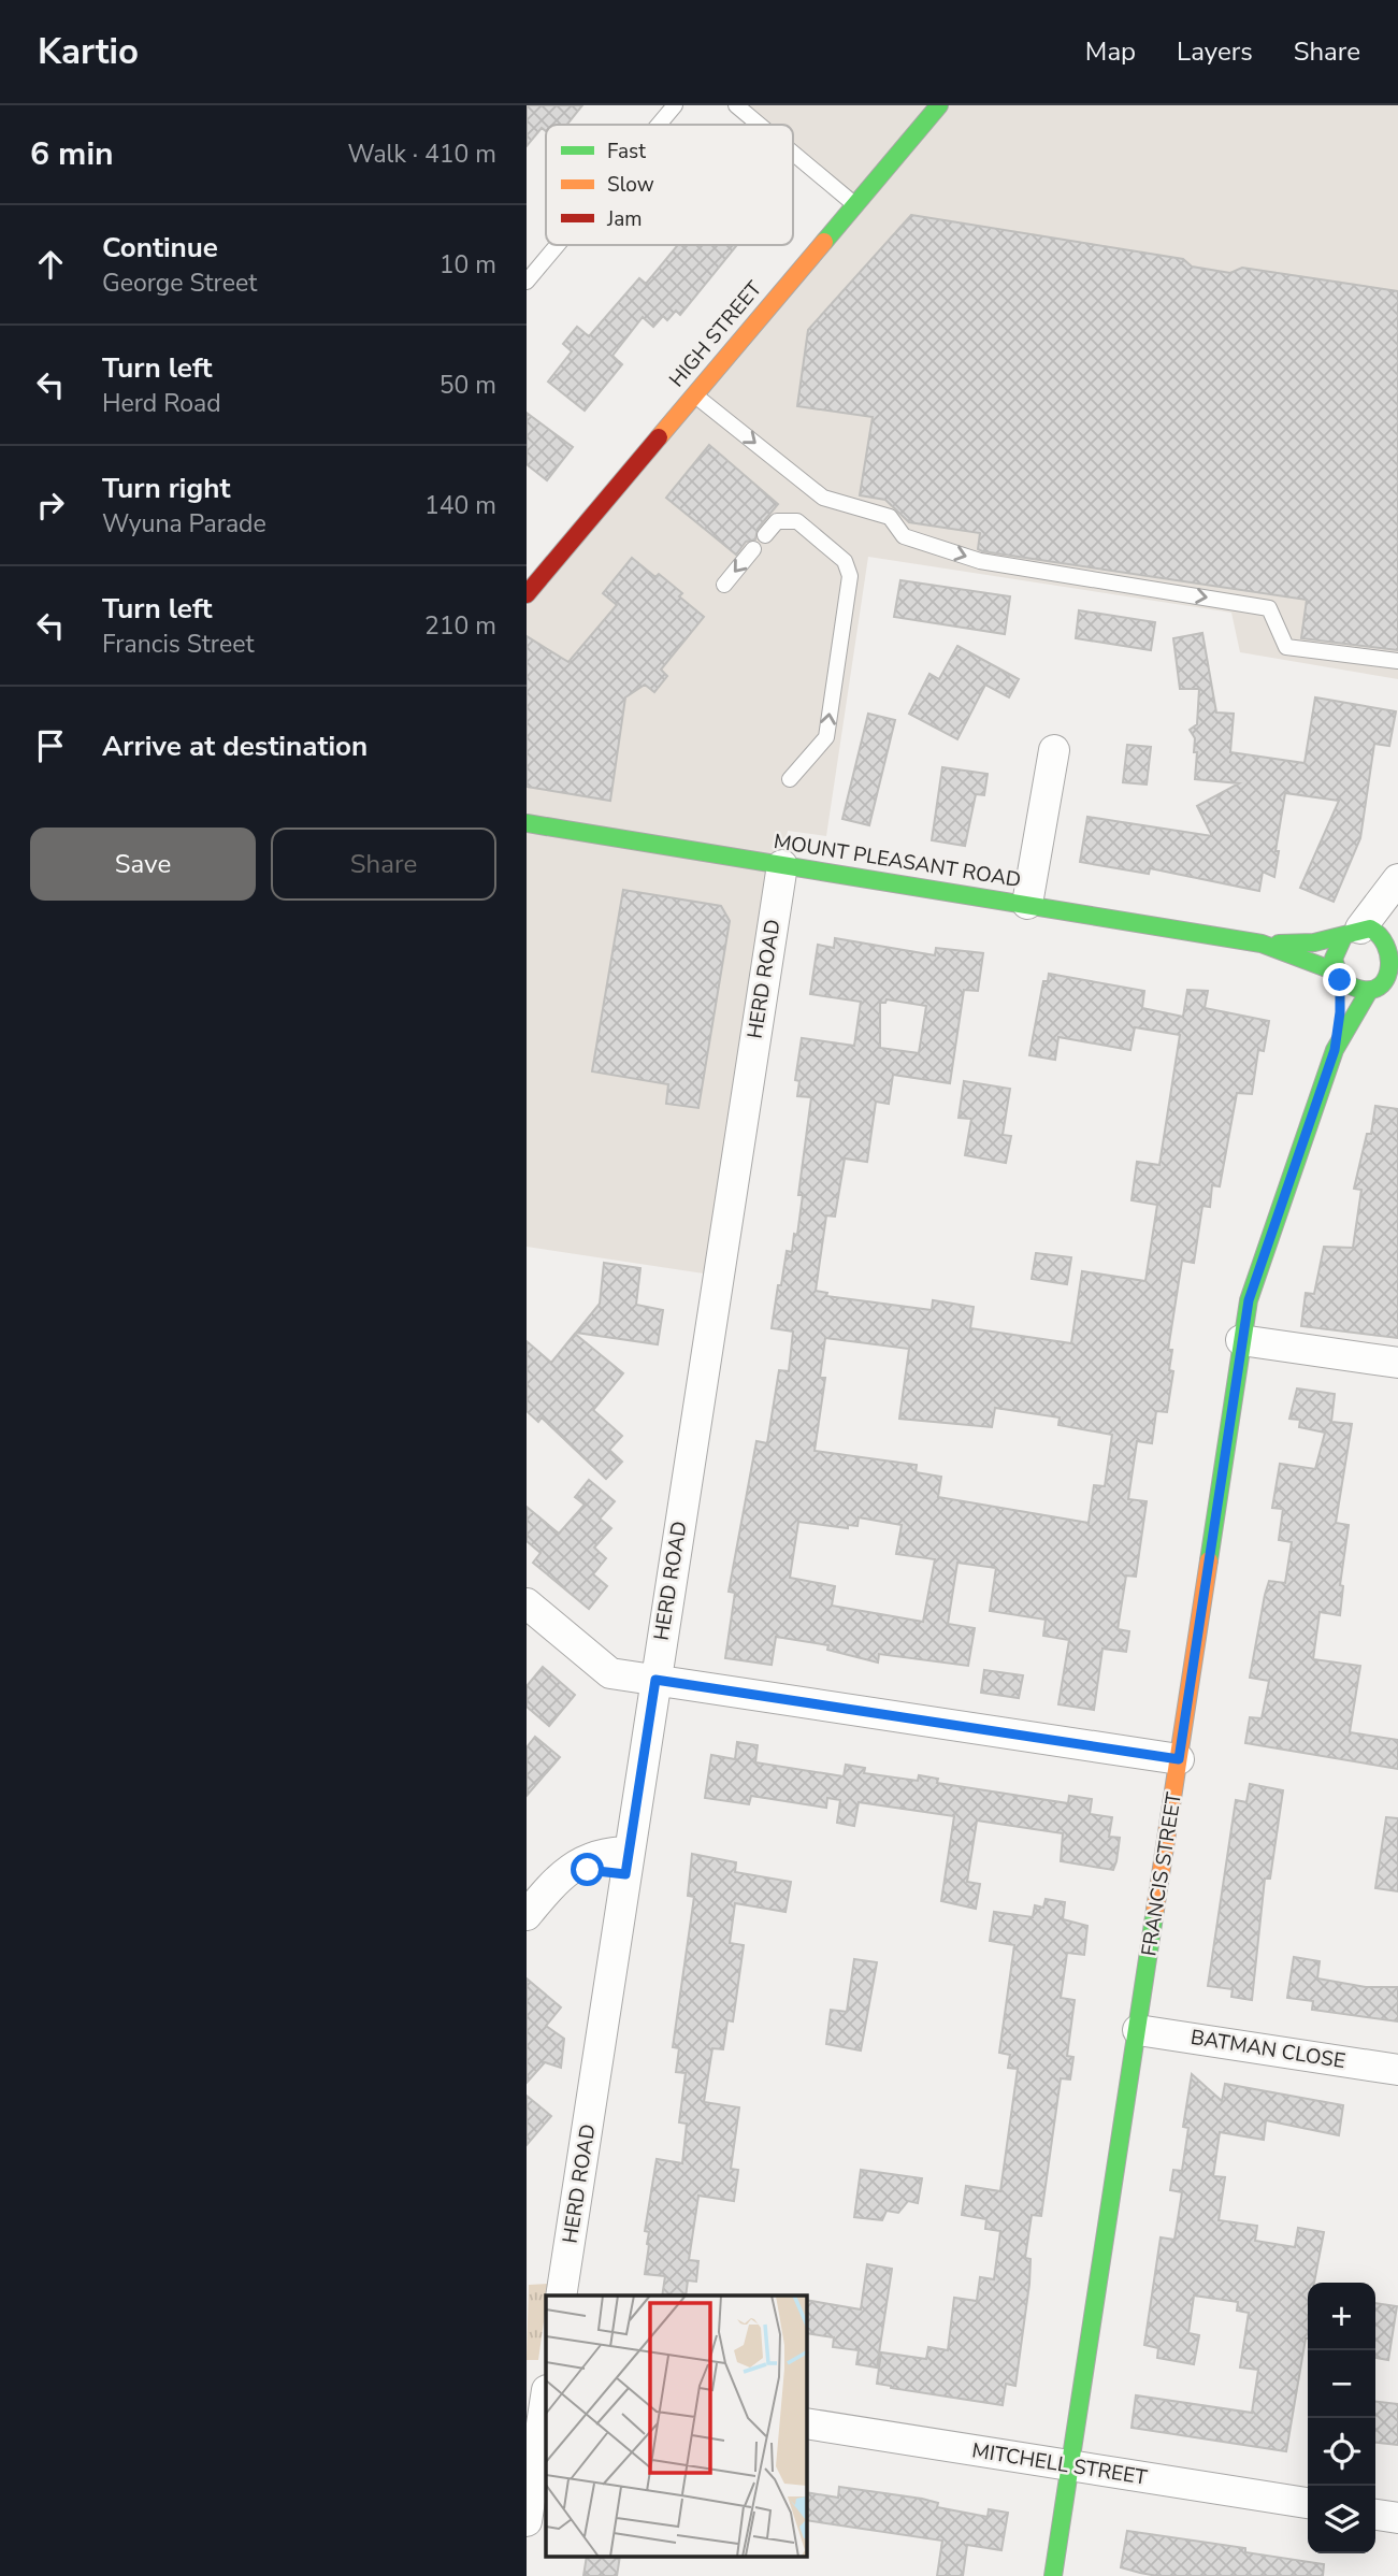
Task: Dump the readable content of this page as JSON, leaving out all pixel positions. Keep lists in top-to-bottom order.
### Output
{
  "streets": {
    "street": [
      "HIGH STREET",
      "MOUNT PLEASANT ROAD",
      "HERD ROAD",
      "FRANCIS STREET",
      "BATMAN CLOSE",
      "MITCHELL STREET"
    ]
  },
  "crossings": [
    ["MOUNT PLEASANT ROAD", "HERD ROAD"],
    ["MOUNT PLEASANT ROAD", "FRANCIS STREET"],
    ["FRANCIS STREET", "BATMAN CLOSE"],
    ["FRANCIS STREET", "MITCHELL STREET"]
  ],
  "legend": ["Fast", "Slow", "Jam"],
  "page": {
    "header": "Kartio",
    "nav": ["Map", "Layers", "Share"],
    "heading": ["6 min", "Walk · 410 m"],
    "list": [
      ["Continue", "George Street", "10 m"],
      ["Turn left", "Herd Road", "50 m"],
      ["Turn right", "Wyuna Parade", "140 m"],
      ["Turn left", "Francis Street", "210 m"],
      "Arrive at destination"
    ],
    "buttons": ["Save", "Share"],
    "map_buttons": ["+", "−"]
  }
}
